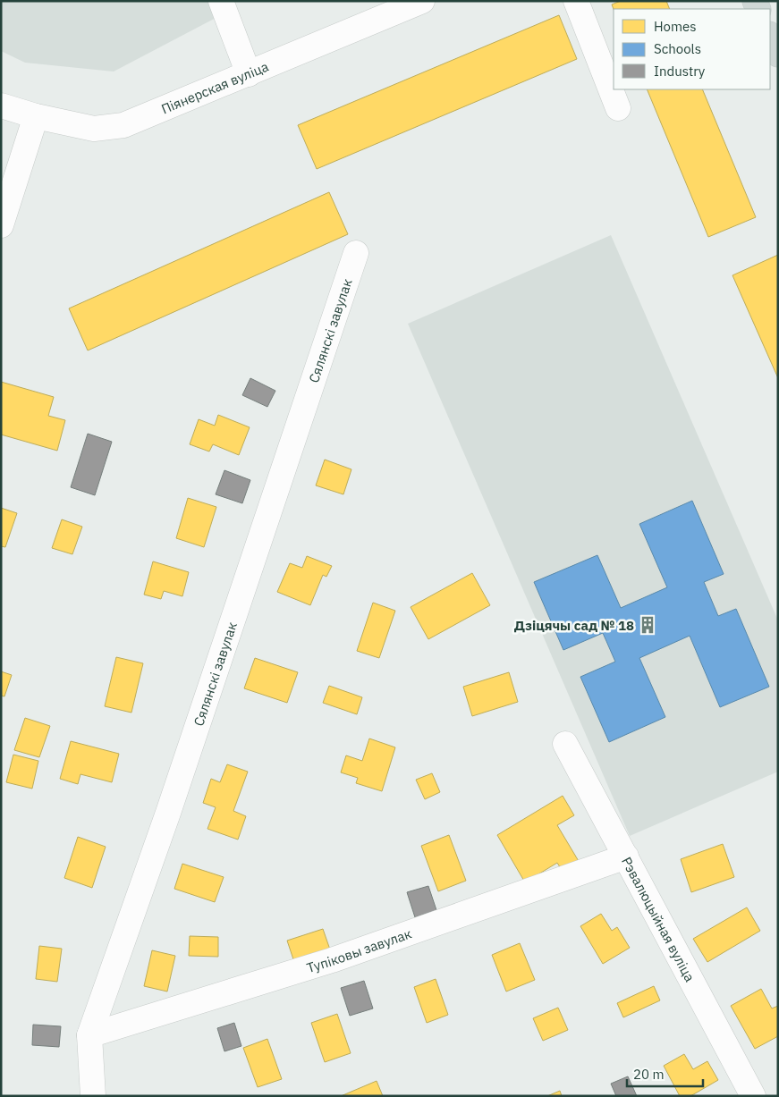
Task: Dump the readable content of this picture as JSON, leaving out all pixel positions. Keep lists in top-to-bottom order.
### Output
{
  "streets": {
    "street": [
      "Піянерская вуліца",
      "Сялянскі завулак",
      "Рэвалюцыйная вуліца",
      "Тупіковы завулак"
    ]
  },
  "crossings": [
    ["Сялянскі завулак", "Тупіковы завулак"],
    ["Рэвалюцыйная вуліца", "Тупіковы завулак"]
  ],
  "places": {
    "building": ["Дзіцячы сад № 18"]
  },
  "legend": ["Homes", "Schools", "Industry"],
  "scale_bar": "20 m"
}
